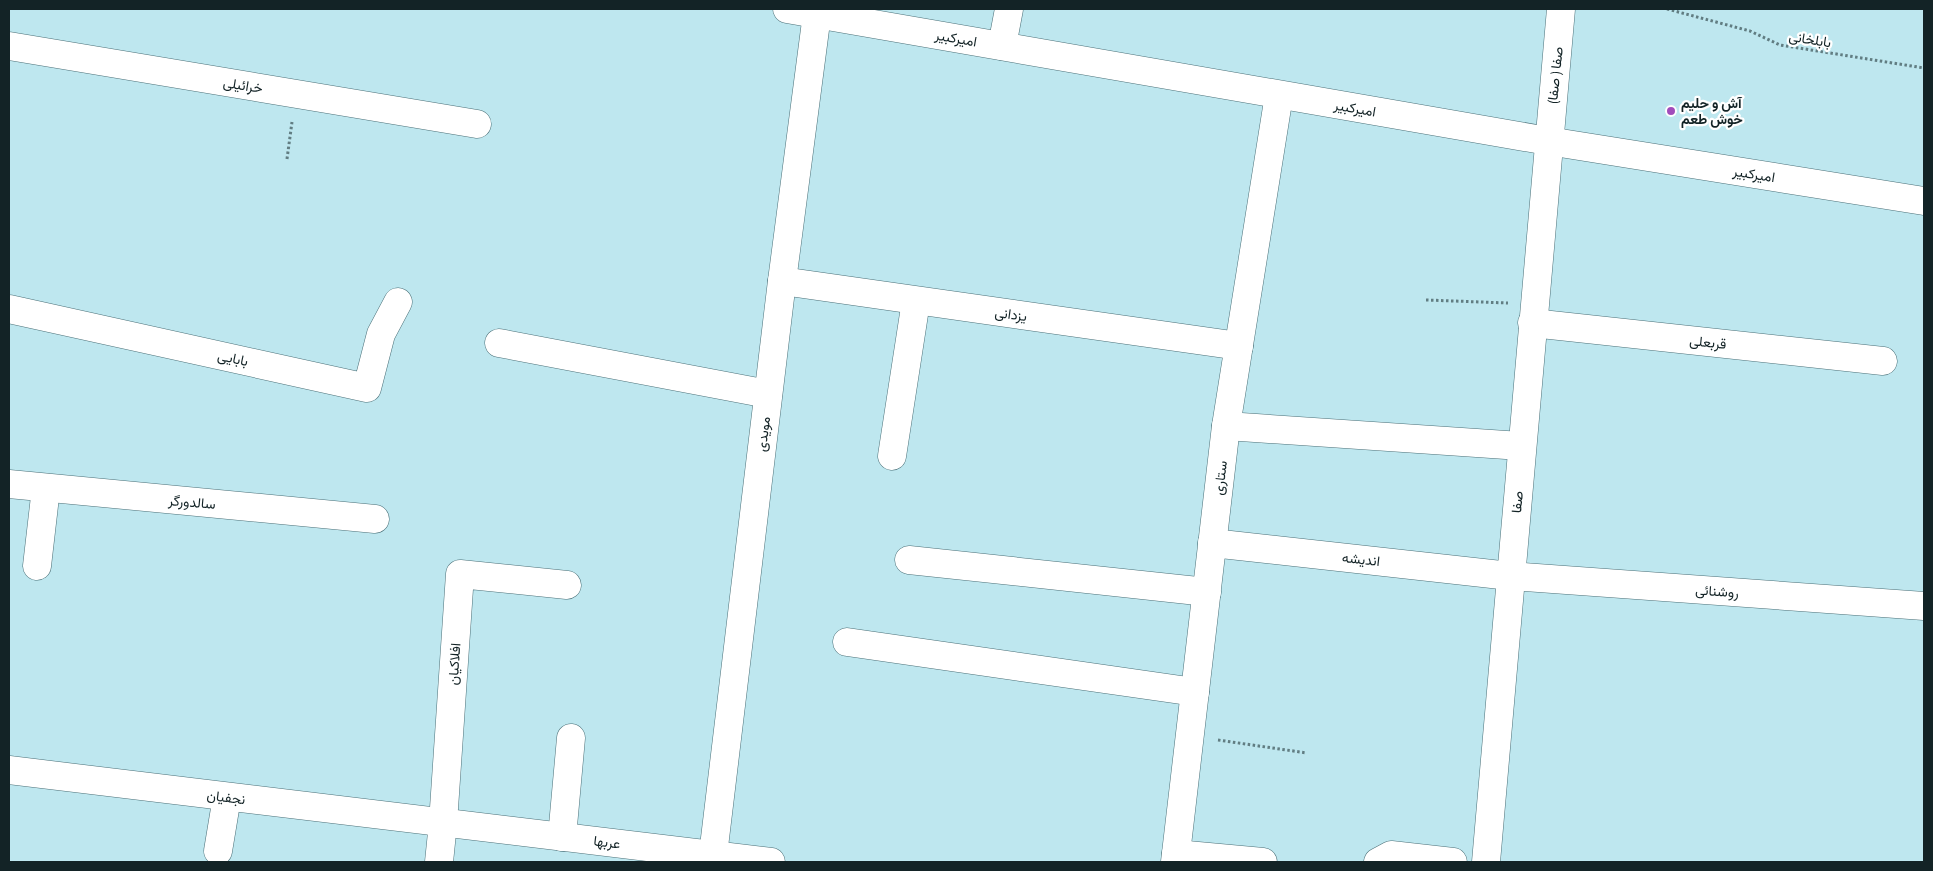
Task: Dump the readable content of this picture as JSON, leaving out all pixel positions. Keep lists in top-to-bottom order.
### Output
{
  "streets": {
    "street": [
      "امیرکبیر",
      "صفا ( صفا)",
      "خرائیلی",
      "یزدانی",
      "قربعلی",
      "بابایی",
      "مویدی",
      "ستاری",
      "سالدورگر",
      "صفا",
      "اندیشه",
      "روشنائی",
      "افلاکیان",
      "نجفیان",
      "عربها"
    ],
    "path": ["بابلخانی"]
  },
  "crossings": [
    ["امیرکبیر", "صفا ( صفا)"],
    ["امیرکبیر", "مویدی"],
    ["امیرکبیر", "ستاری"],
    ["امیرکبیر", "صفا"],
    ["صفا ( صفا)", "صفا"],
    ["یزدانی", "مویدی"],
    ["یزدانی", "ستاری"],
    ["قربعلی", "صفا"],
    ["مویدی", "عربها"],
    ["ستاری", "اندیشه"],
    ["صفا", "اندیشه"],
    ["صفا", "روشنائی"],
    ["اندیشه", "روشنائی"],
    ["افلاکیان", "نجفیان"],
    ["افلاکیان", "عربها"],
    ["نجفیان", "عربها"]
  ],
  "places": ["آش و حلیم خوش طعم"]
}
